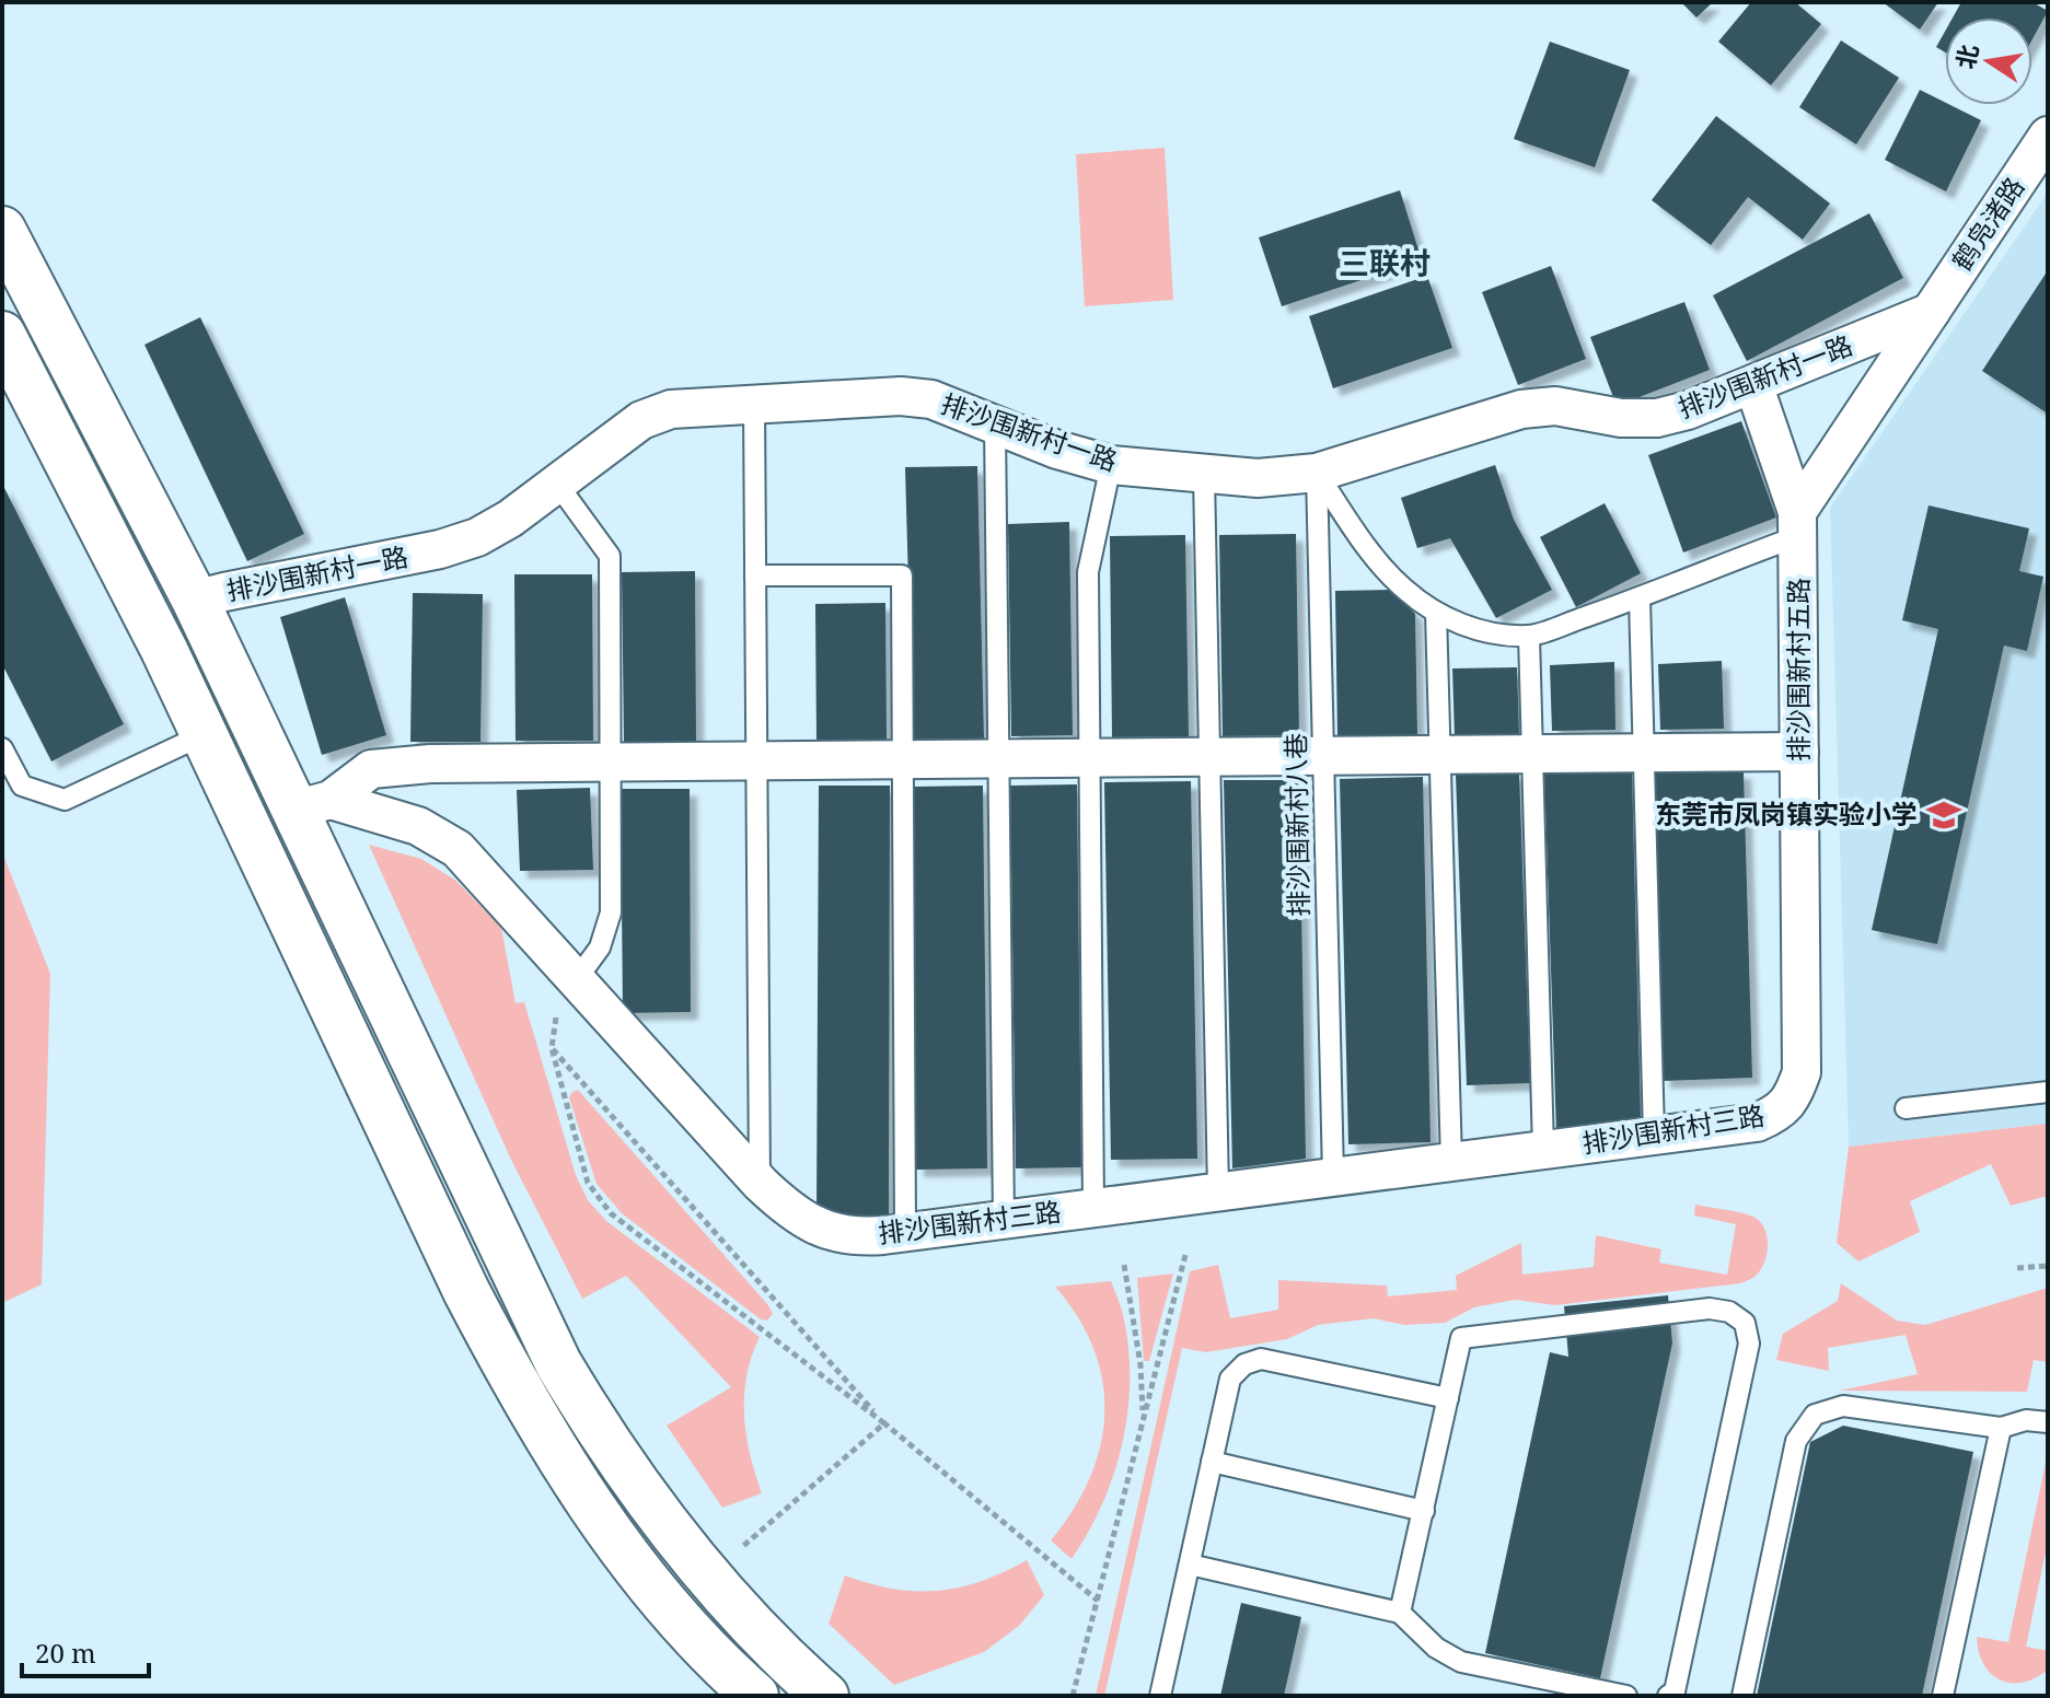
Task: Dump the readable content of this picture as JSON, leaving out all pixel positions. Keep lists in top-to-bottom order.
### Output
{
  "streets": {
    "street": [
      "鹤凫渚路",
      "排沙围新村一路",
      "排沙围新村五路",
      "排沙围新村三路"
    ],
    "lane": ["排沙围新村八巷"]
  },
  "crossings": [
    ["鹤凫渚路", "排沙围新村一路"],
    ["排沙围新村一路", "排沙围新村五路"],
    ["排沙围新村一路", "排沙围新村八巷"],
    ["排沙围新村五路", "排沙围新村三路"],
    ["排沙围新村八巷", "排沙围新村三路"]
  ],
  "districts": ["三联村"],
  "places": {
    "school or university": ["东莞市凤岗镇实验小学"]
  },
  "scale_bar": "20 m",
  "north": "left"
}
